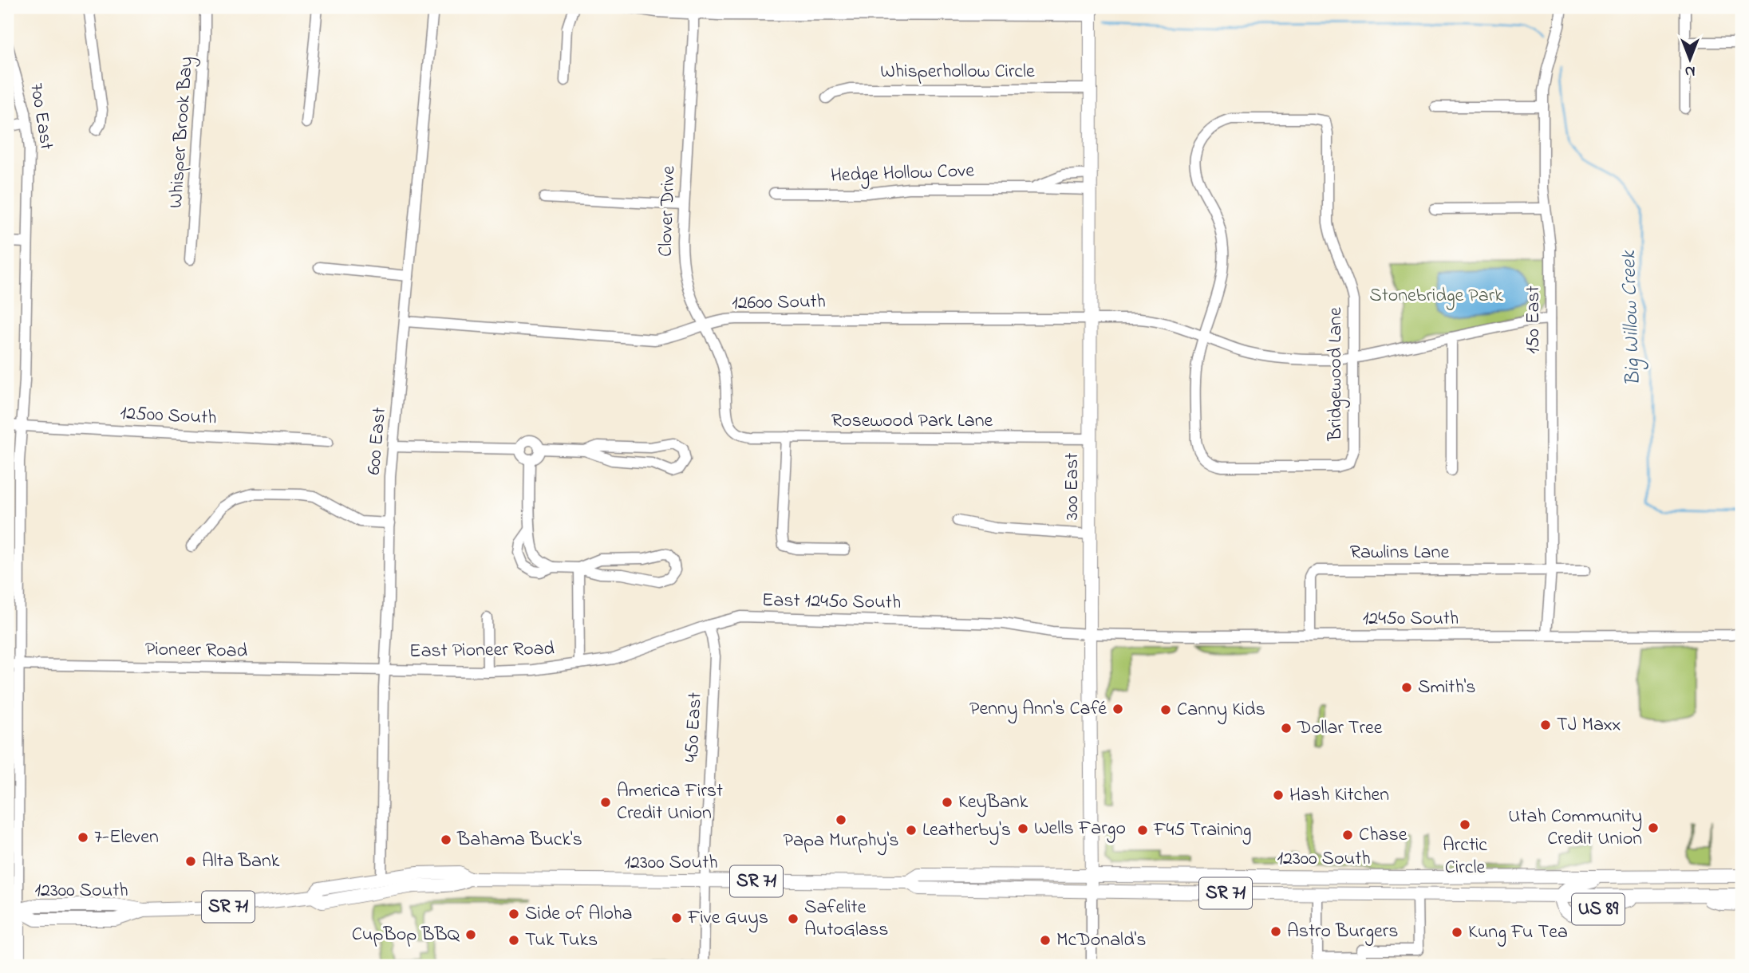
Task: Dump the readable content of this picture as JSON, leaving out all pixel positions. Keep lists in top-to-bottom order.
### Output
{
  "streets": {
    "main road": [
      "700 East",
      "300 East",
      "12300 South",
      "SR 71",
      "US 89"
    ],
    "street": [
      "Whisperhollow Circle",
      "Whisper Brook Bay",
      "Hedge Hollow Cove",
      "Clover Drive",
      "12600 South",
      "150 East",
      "Bridgewood Lane",
      "12500 South",
      "Rosewood Park Lane",
      "600 East",
      "Rawlins Lane",
      "East 12450 South",
      "12450 South",
      "Pioneer Road",
      "East Pioneer Road",
      "450 East"
    ]
  },
  "crossings": [
    ["Whisperhollow Circle", "300 East"],
    ["700 East", "12500 South"],
    ["700 East", "Pioneer Road"],
    ["700 East", "12300 South"],
    ["Hedge Hollow Cove", "300 East"],
    ["Clover Drive", "12600 South"],
    ["Clover Drive", "Rosewood Park Lane"],
    ["12600 South", "150 East"],
    ["12600 South", "Bridgewood Lane"],
    ["12600 South", "600 East"],
    ["12600 South", "300 East"],
    ["150 East", "Rawlins Lane"],
    ["150 East", "12450 South"],
    ["Rosewood Park Lane", "300 East"],
    ["600 East", "Pioneer Road"],
    ["600 East", "East Pioneer Road"],
    ["600 East", "12300 South"],
    ["300 East", "East 12450 South"],
    ["300 East", "12450 South"],
    ["300 East", "12300 South"],
    ["Rawlins Lane", "12450 South"],
    ["East 12450 South", "12450 South"],
    ["East 12450 South", "East Pioneer Road"],
    ["East 12450 South", "450 East"],
    ["Pioneer Road", "East Pioneer Road"],
    ["450 East", "12300 South"],
    ["12300 South", "US 89"]
  ],
  "water": ["Big Willow Creek"],
  "parks": ["Stonebridge Park"],
  "places": [
    "Smith's",
    "Penny Ann's Café",
    "Canny Kids",
    "TJ Maxx",
    "Dollar Tree",
    "Hash Kitchen",
    "America First Credit Union",
    "KeyBank",
    "Papa Murphy's",
    "Arctic Circle",
    "Utah Community Credit Union",
    "Wells Fargo",
    "Leatherby's",
    "F45 Training",
    "Chase",
    "7-Eleven",
    "Bahama Buck's",
    "Alta Bank",
    "Side of Aloha",
    "Five Guys",
    "Safelite AutoGlass",
    "Astro Burgers",
    "Kung Fu Tea",
    "CupBop BBQ",
    "Tuk Tuks",
    "McDonald's"
  ],
  "north": "bottom"
}
